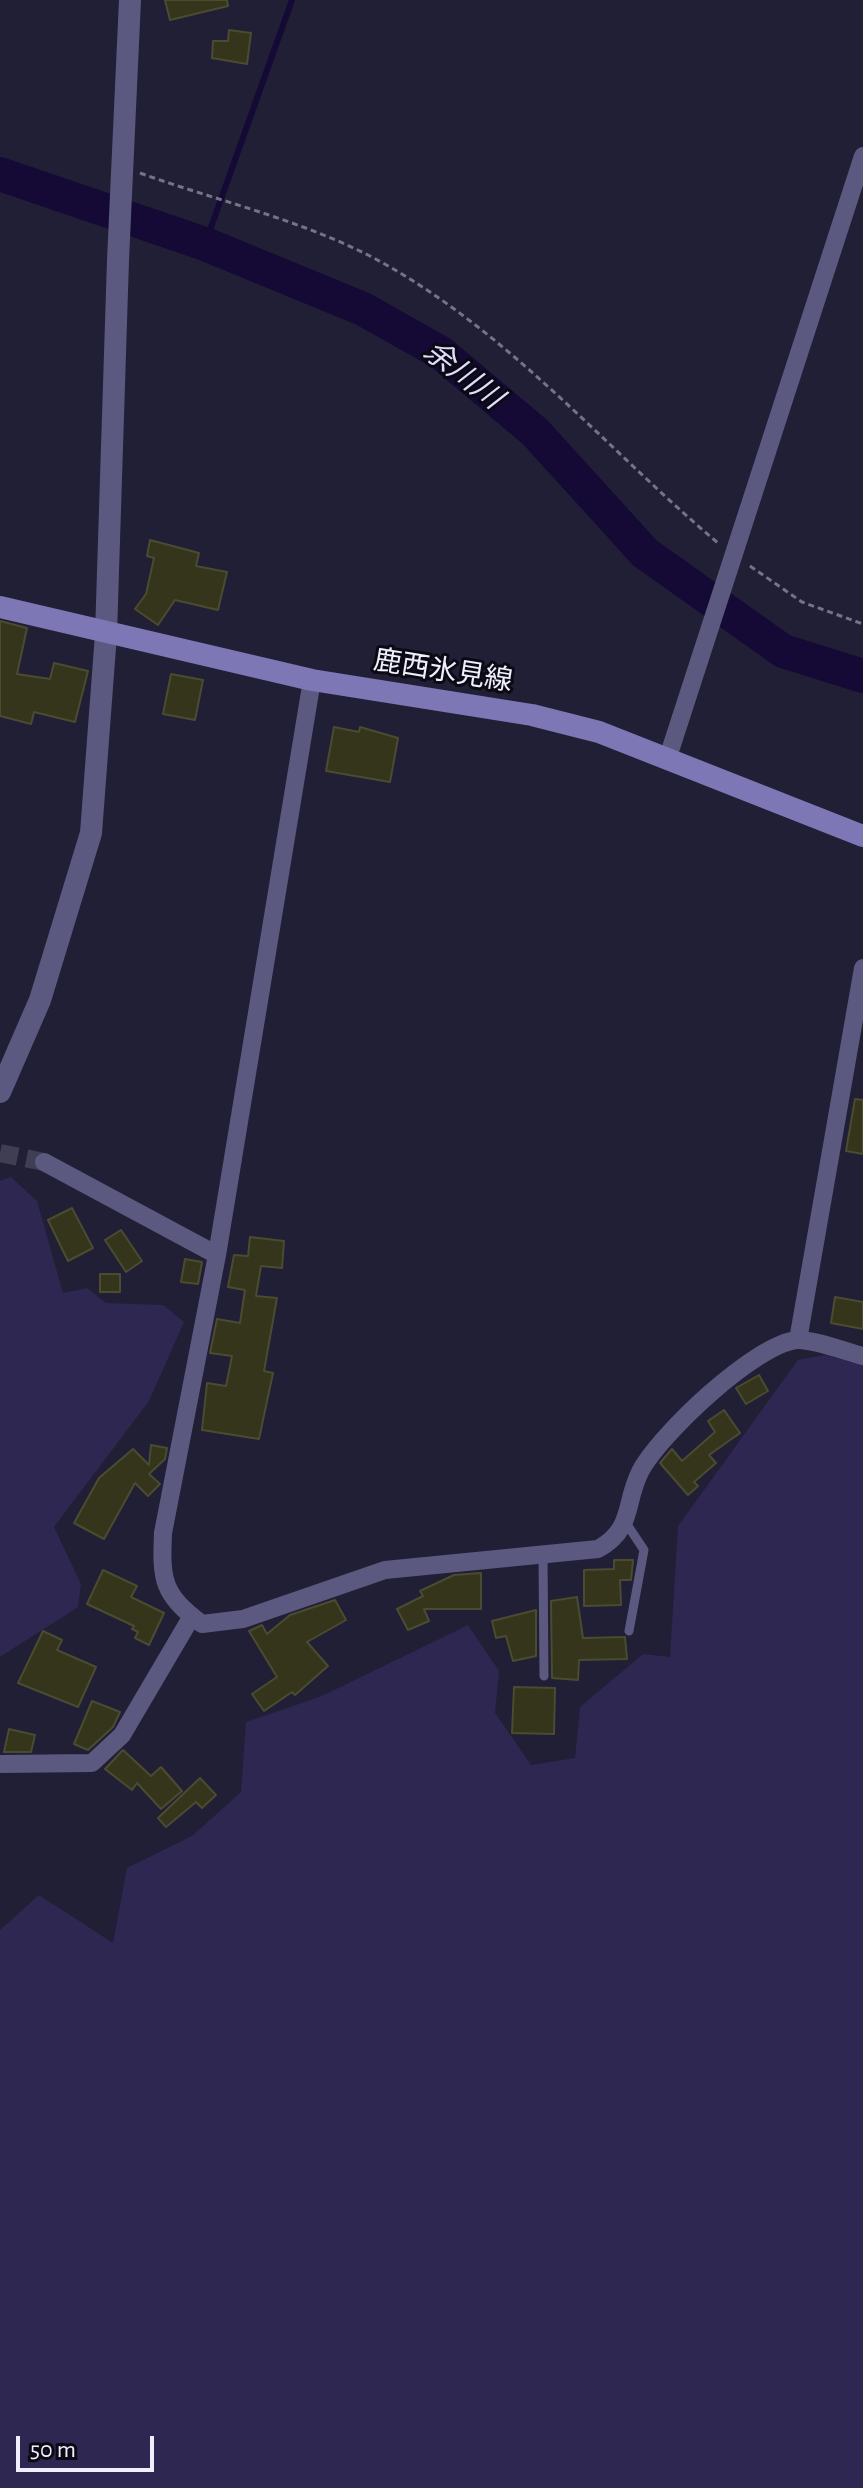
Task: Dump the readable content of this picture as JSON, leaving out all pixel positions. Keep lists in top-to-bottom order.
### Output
{
  "streets": {
    "main road": ["鹿西氷見線"]
  },
  "water": ["余川川"],
  "scale_bar": "50 m"
}
